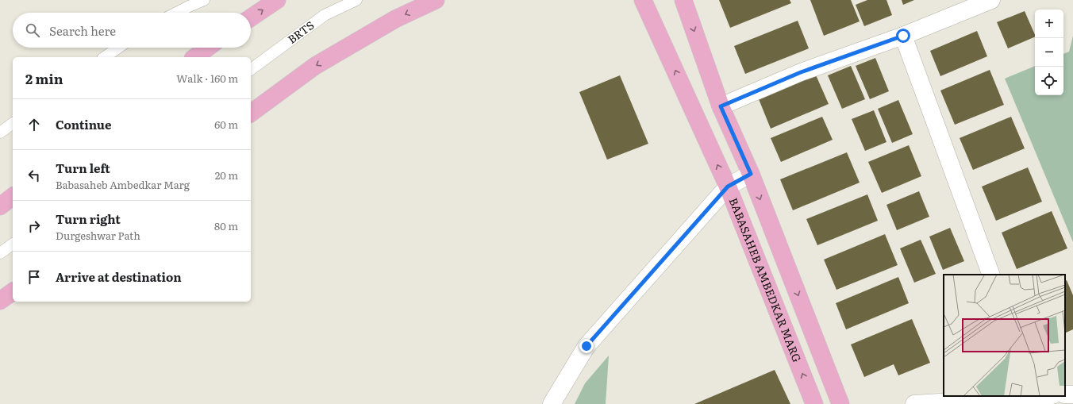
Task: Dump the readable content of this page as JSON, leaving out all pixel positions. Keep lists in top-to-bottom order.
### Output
{
  "streets": {
    "main road": ["BABASAHEB AMBEDKAR MARG"],
    "lane": ["BRTS"]
  },
  "page": {
    "map_buttons": ["+", "−"],
    "search": "Search here",
    "heading": ["2 min", "Walk · 160 m"],
    "list": [
      ["Continue", "60 m"],
      ["Turn left", "Babasaheb Ambedkar Marg", "20 m"],
      ["Turn right", "Durgeshwar Path", "80 m"],
      "Arrive at destination"
    ]
  }
}
